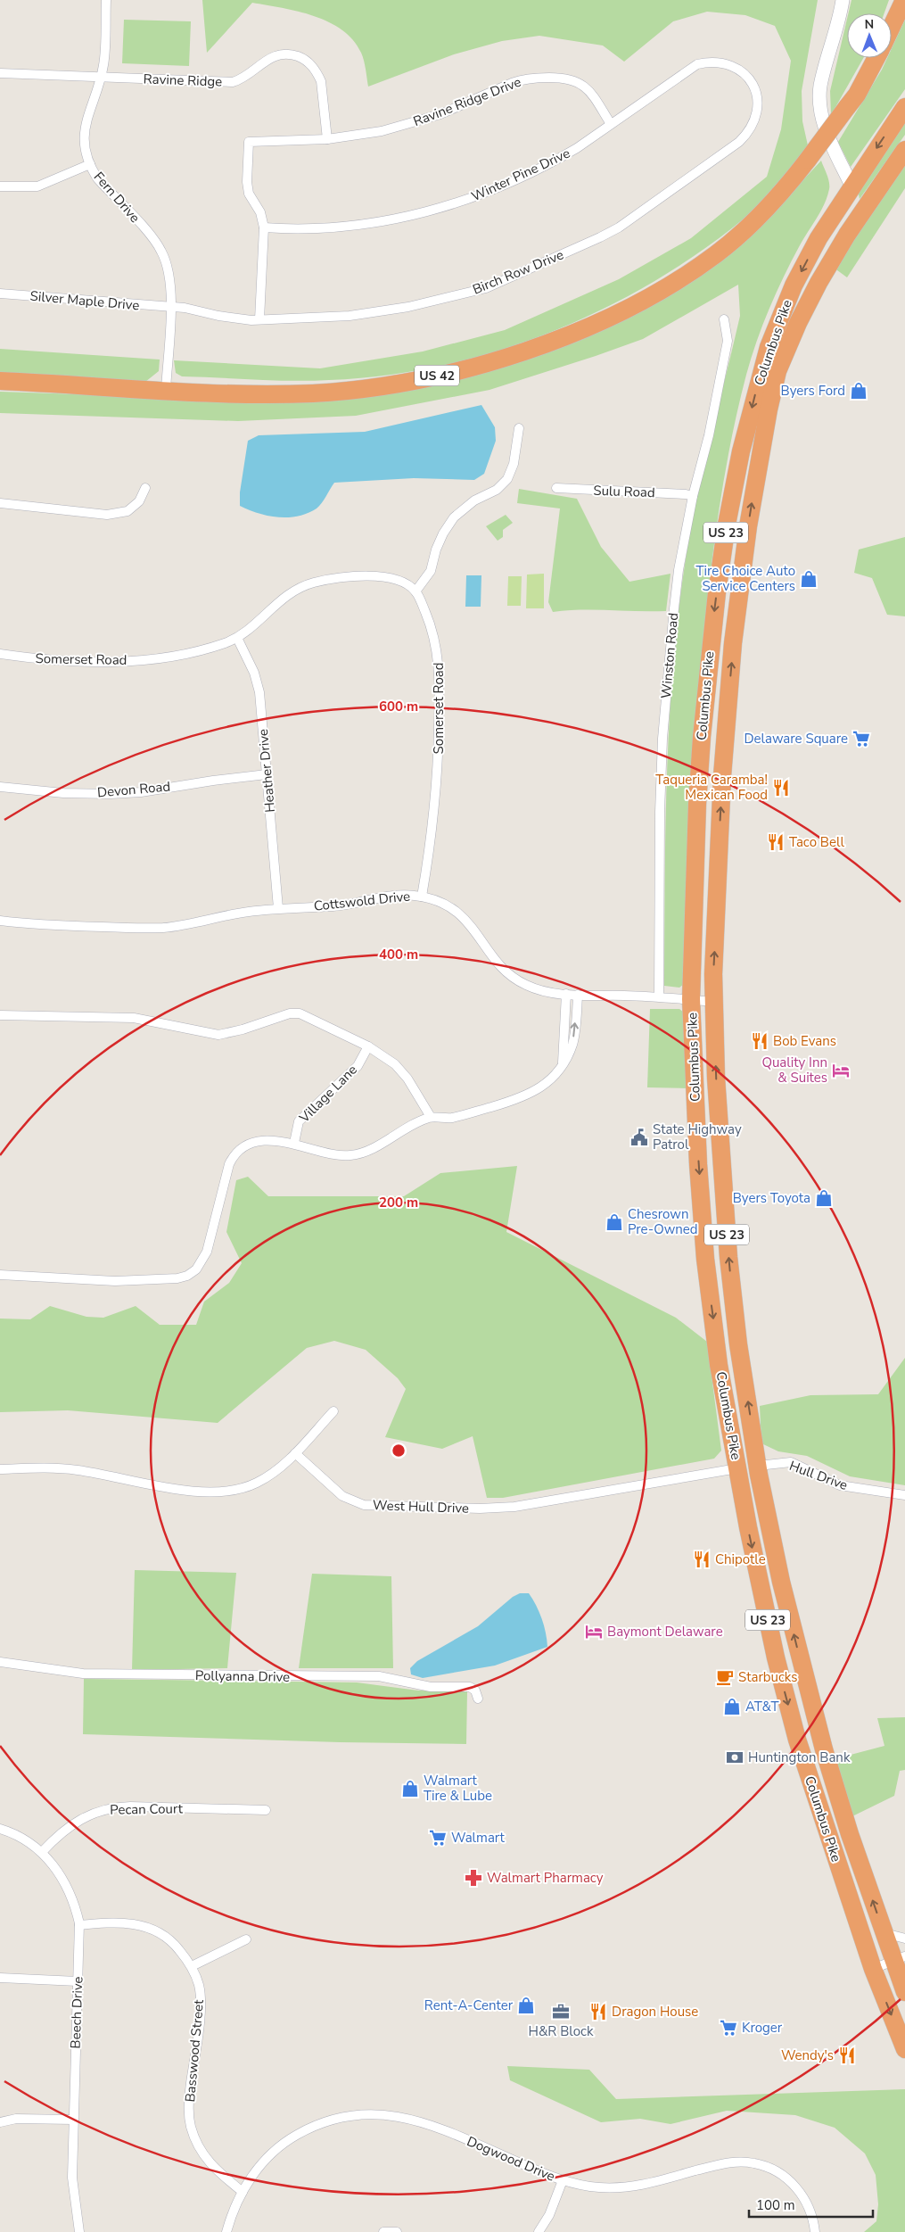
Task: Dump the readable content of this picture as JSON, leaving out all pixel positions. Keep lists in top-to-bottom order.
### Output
{
  "streets": {
    "highway": ["Columbus Pike", "US 42", "US 23"],
    "street": [
      "Ravine Ridge",
      "Ravine Ridge Drive",
      "Winter Pine Drive",
      "Fern Drive",
      "Birch Row Drive",
      "Silver Maple Drive",
      "Sulu Road",
      "Winston Road",
      "Somerset Road",
      "Heather Drive",
      "Devon Road",
      "Cottswold Drive",
      "Village Lane",
      "Hull Drive",
      "West Hull Drive",
      "Pollyanna Drive",
      "Pecan Court",
      "Beech Drive",
      "Basswood Street",
      "Dogwood Drive"
    ]
  },
  "crossings": [
    ["Ravine Ridge", "Ravine Ridge Drive"],
    ["Ravine Ridge", "Fern Drive"],
    ["Ravine Ridge Drive", "Winter Pine Drive"],
    ["Winter Pine Drive", "Birch Row Drive"],
    ["Fern Drive", "Birch Row Drive"],
    ["Fern Drive", "Silver Maple Drive"],
    ["Fern Drive", "US 42"],
    ["Birch Row Drive", "Silver Maple Drive"],
    ["Columbus Pike", "Cottswold Drive"],
    ["Columbus Pike", "Hull Drive"],
    ["Columbus Pike", "West Hull Drive"],
    ["Sulu Road", "Winston Road"],
    ["Winston Road", "Cottswold Drive"],
    ["Somerset Road", "Heather Drive"],
    ["Somerset Road", "Cottswold Drive"],
    ["Heather Drive", "Devon Road"],
    ["Heather Drive", "Cottswold Drive"],
    ["Pecan Court", "Beech Drive"],
    ["Beech Drive", "Basswood Street"],
    ["Basswood Street", "Dogwood Drive"]
  ],
  "places": {
    "shop": [
      "Byers Ford",
      "Tire Choice Auto Service Centers",
      "Byers Toyota",
      "Chesrown Pre-Owned",
      "AT&T",
      "Walmart Tire & Lube",
      "Rent-A-Center"
    ],
    "supermarket": ["Delaware Square", "Walmart", "Kroger"],
    "restaurant": [
      "Taqueria Caramba! Mexican Food",
      "Taco Bell",
      "Bob Evans",
      "Chipotle",
      "Dragon House",
      "Wendy's"
    ],
    "hotel": ["Quality Inn & Suites", "Baymont Delaware"],
    "public building": ["State Highway Patrol"],
    "cafe": ["Starbucks"],
    "bank": ["Huntington Bank"],
    "pharmacy": ["Walmart Pharmacy"],
    "office": ["H&R Block"]
  },
  "scale_bar": "100 m",
  "north": "top",
  "rings": ["600 m", "400 m", "200 m"]
}
